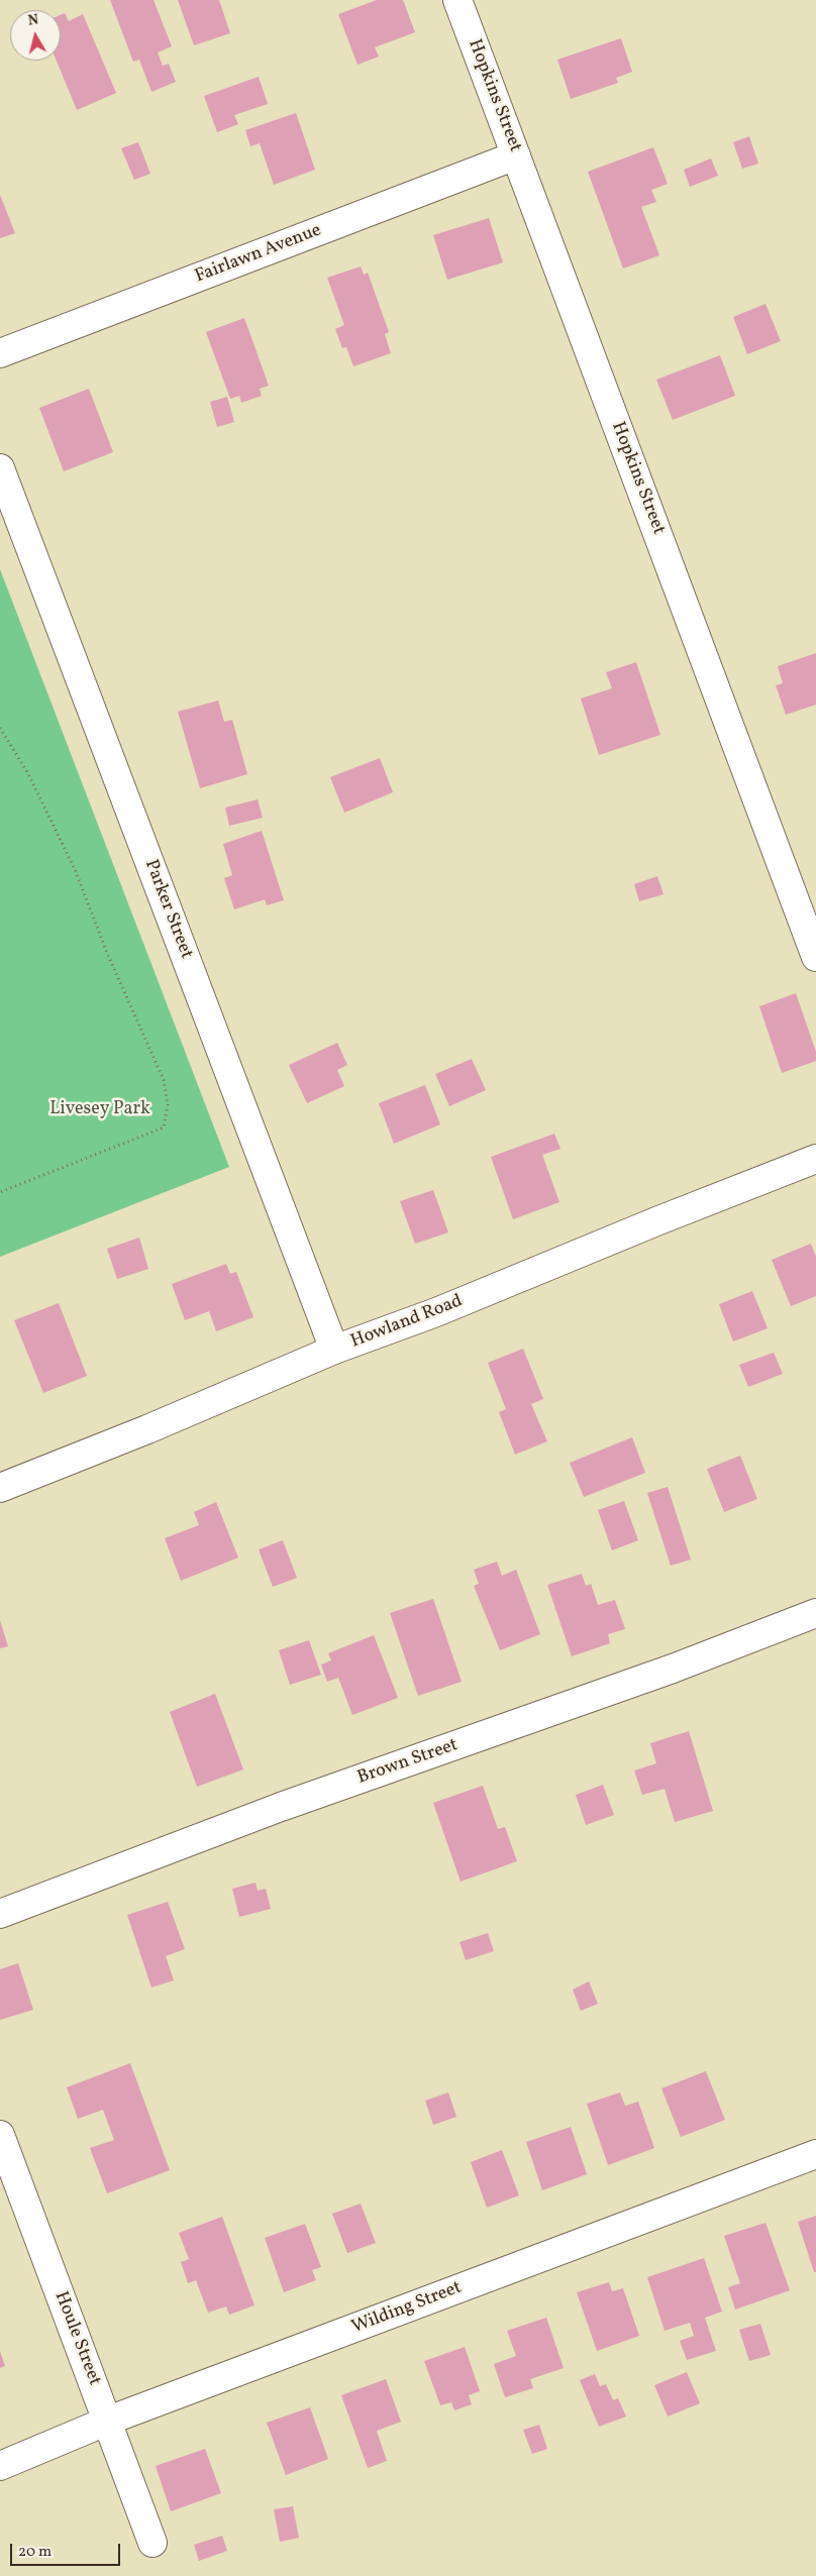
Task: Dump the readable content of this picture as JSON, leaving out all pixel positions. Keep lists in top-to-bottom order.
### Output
{
  "streets": {
    "street": [
      "Hopkins Street",
      "Fairlawn Avenue",
      "Parker Street",
      "Howland Road",
      "Brown Street",
      "Wilding Street",
      "Houle Street"
    ]
  },
  "crossings": [
    ["Hopkins Street", "Fairlawn Avenue"],
    ["Parker Street", "Howland Road"],
    ["Wilding Street", "Houle Street"]
  ],
  "parks": ["Livesey Park"],
  "scale_bar": "20 m",
  "north": "top"
}
